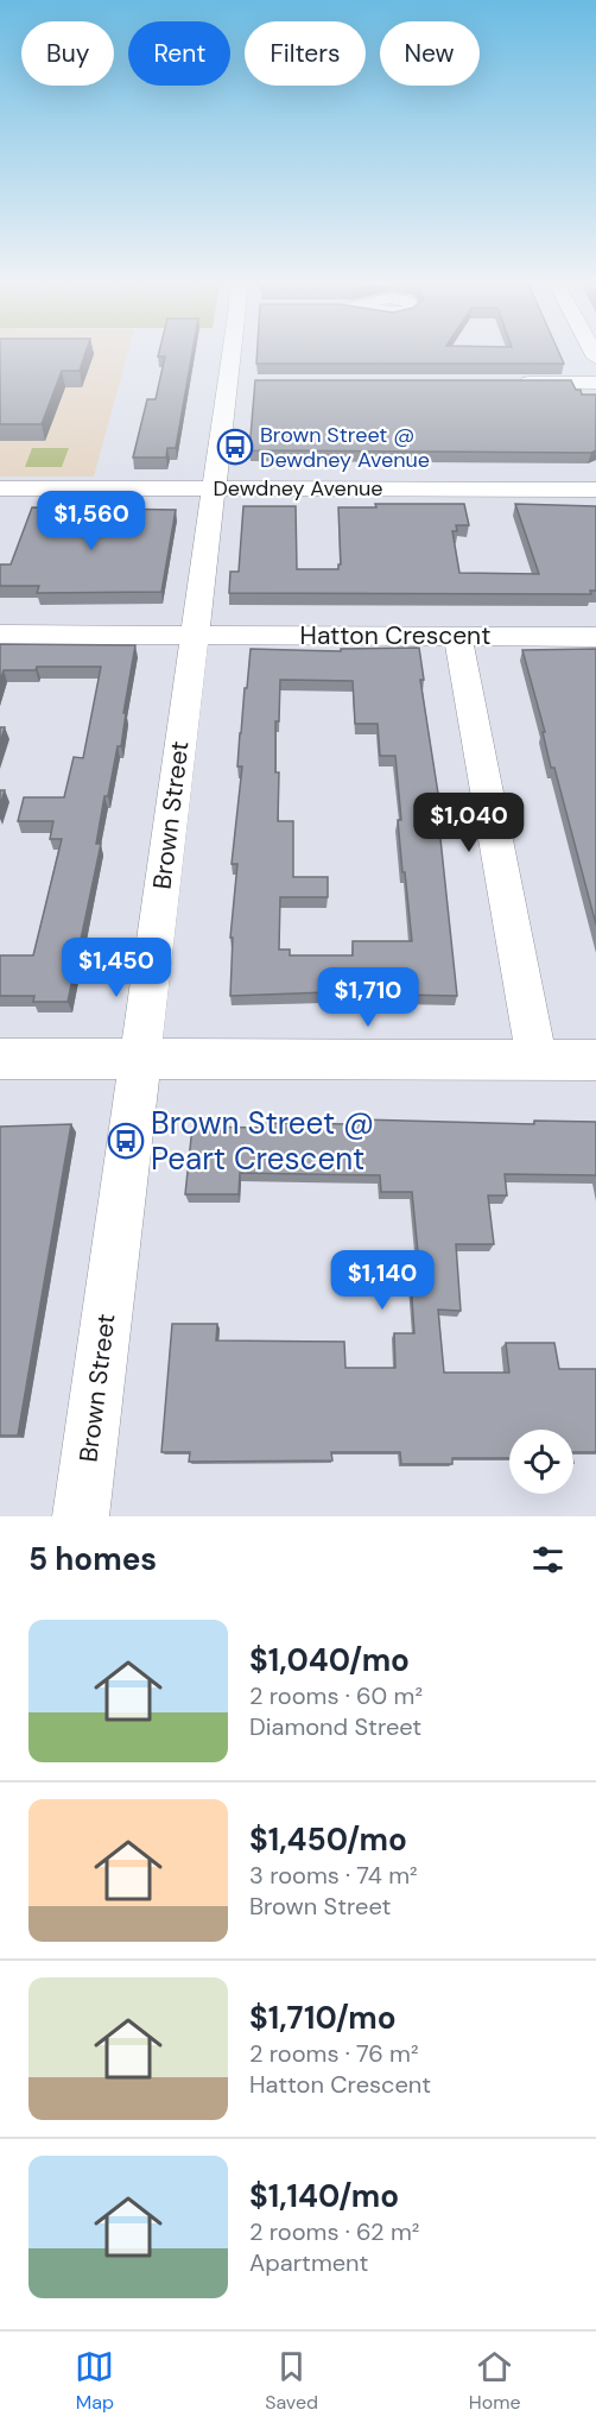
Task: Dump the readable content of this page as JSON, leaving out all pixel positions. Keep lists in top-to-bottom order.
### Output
{
  "streets": {
    "street": ["Dewdney Avenue", "Hatton Crescent", "Brown Street"]
  },
  "crossings": [
    ["Dewdney Avenue", "Brown Street"],
    ["Hatton Crescent", "Brown Street"]
  ],
  "places": {
    "bus stop": ["Brown Street @ Dewdney Avenue", "Brown Street @ Peart Crescent"]
  },
  "page": {
    "chip": [
      "Buy",
      "Rent",
      "Filters",
      "New"
    ],
    "price": [
      "$1,560",
      "$1,040",
      "$1,450",
      "$1,710",
      "$1,140"
    ],
    "heading": "5 homes",
    "list": [
      {
        "name": "$1,040/mo",
        "note": "2 rooms · 60 m² · Diamond Street"
      },
      {
        "name": "$1,450/mo",
        "note": "3 rooms · 74 m² · Brown Street"
      },
      {
        "name": "$1,710/mo",
        "note": "2 rooms · 76 m² · Hatton Crescent"
      },
      {
        "name": "$1,140/mo",
        "note": "2 rooms · 62 m² · Apartment"
      }
    ],
    "tabs": ["Map", "Saved", "Home"]
  }
}
